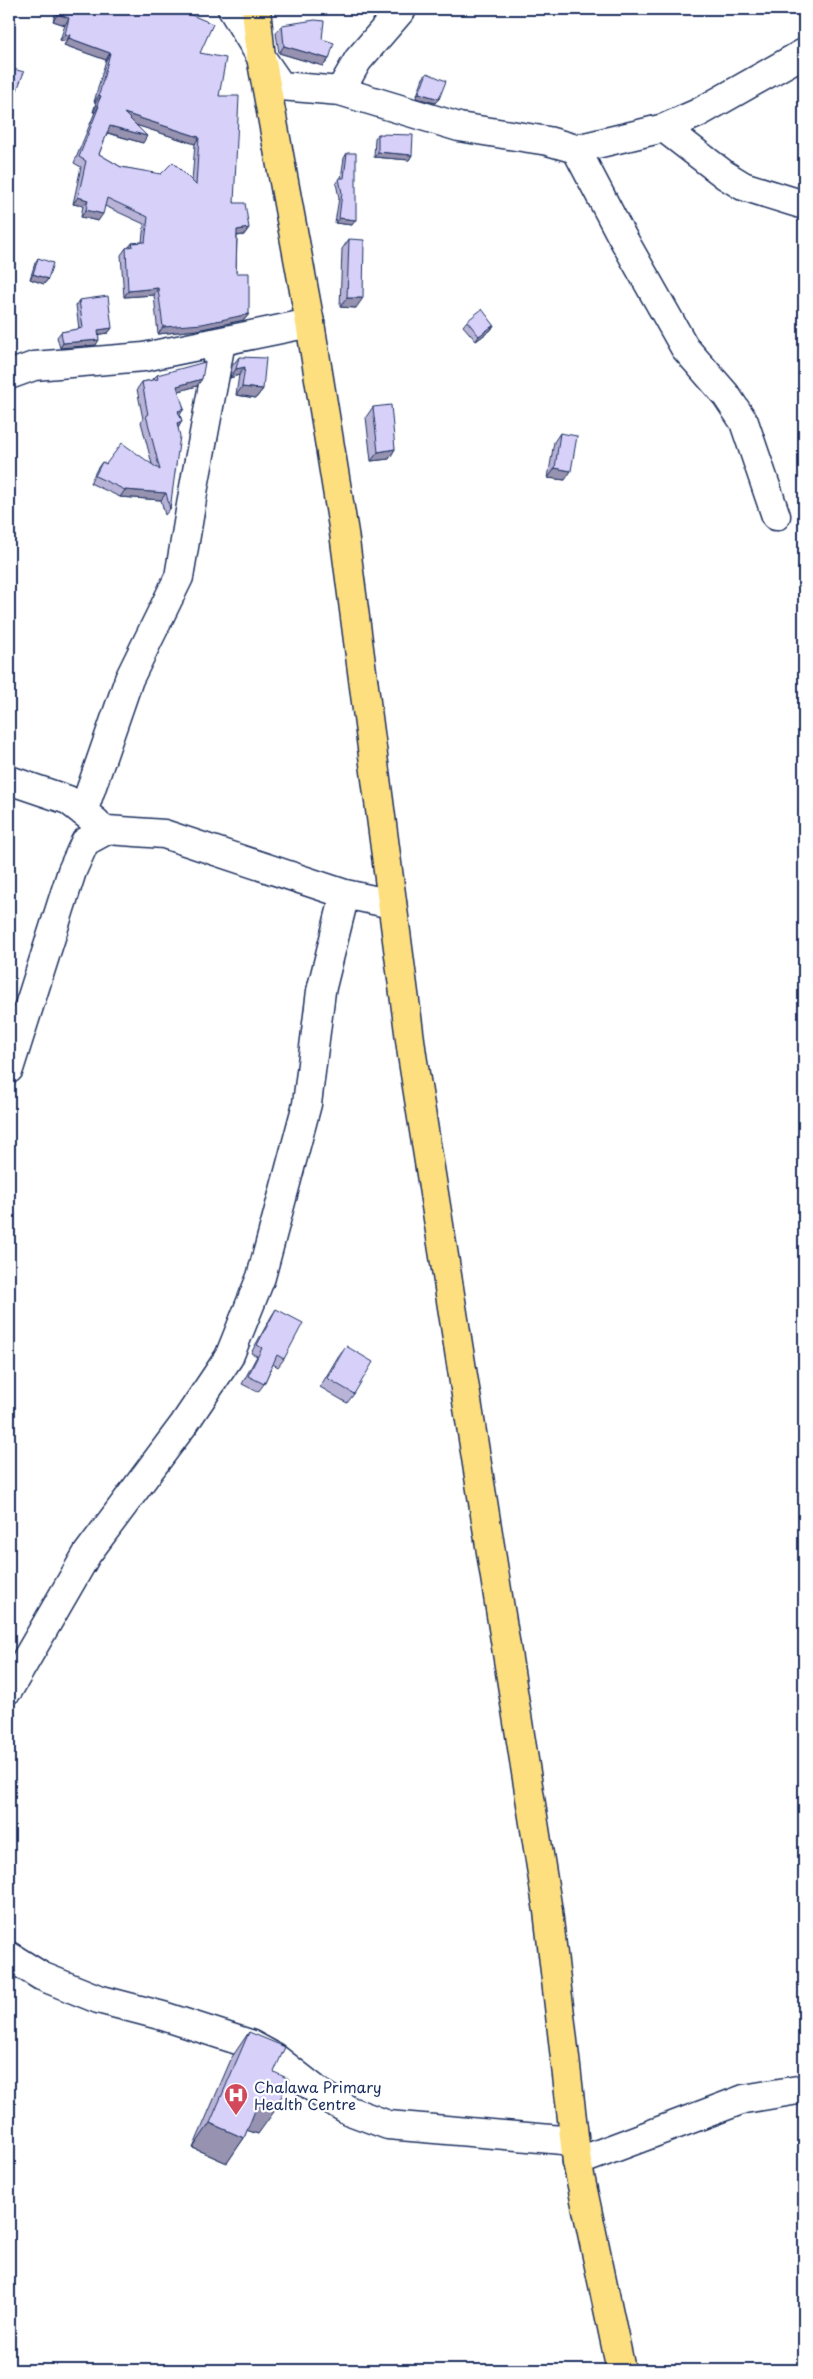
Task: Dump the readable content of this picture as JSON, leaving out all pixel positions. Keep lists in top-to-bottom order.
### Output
{
  "places": {
    "hospital": ["Chalawa Primary Health Centre"]
  }
}
